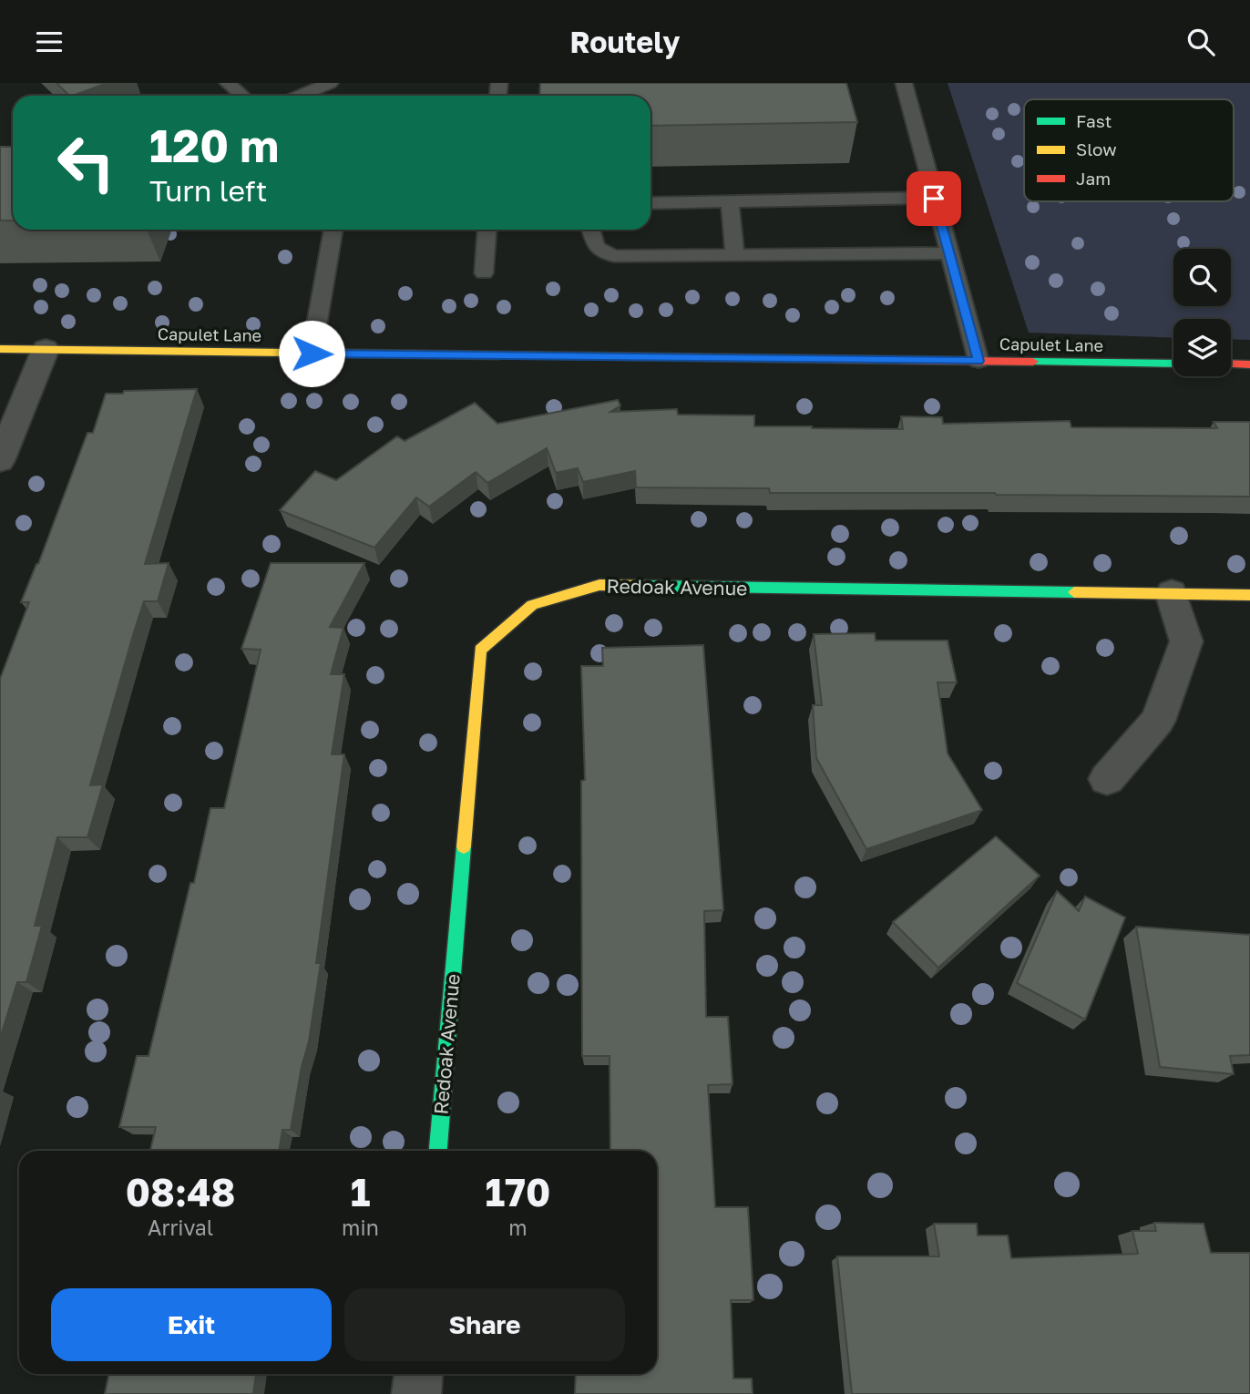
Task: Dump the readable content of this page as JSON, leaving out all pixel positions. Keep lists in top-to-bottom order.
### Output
{
  "streets": {
    "street": ["Capulet Lane", "Redoak Avenue"]
  },
  "legend": ["Fast", "Slow", "Jam"],
  "page": {
    "header": "Routely",
    "turn": ["120 m", "Turn left"],
    "eta": [
      "08:48",
      "Arrival",
      "1",
      "min",
      "170",
      "m"
    ],
    "buttons": ["Exit", "Share"]
  }
}
